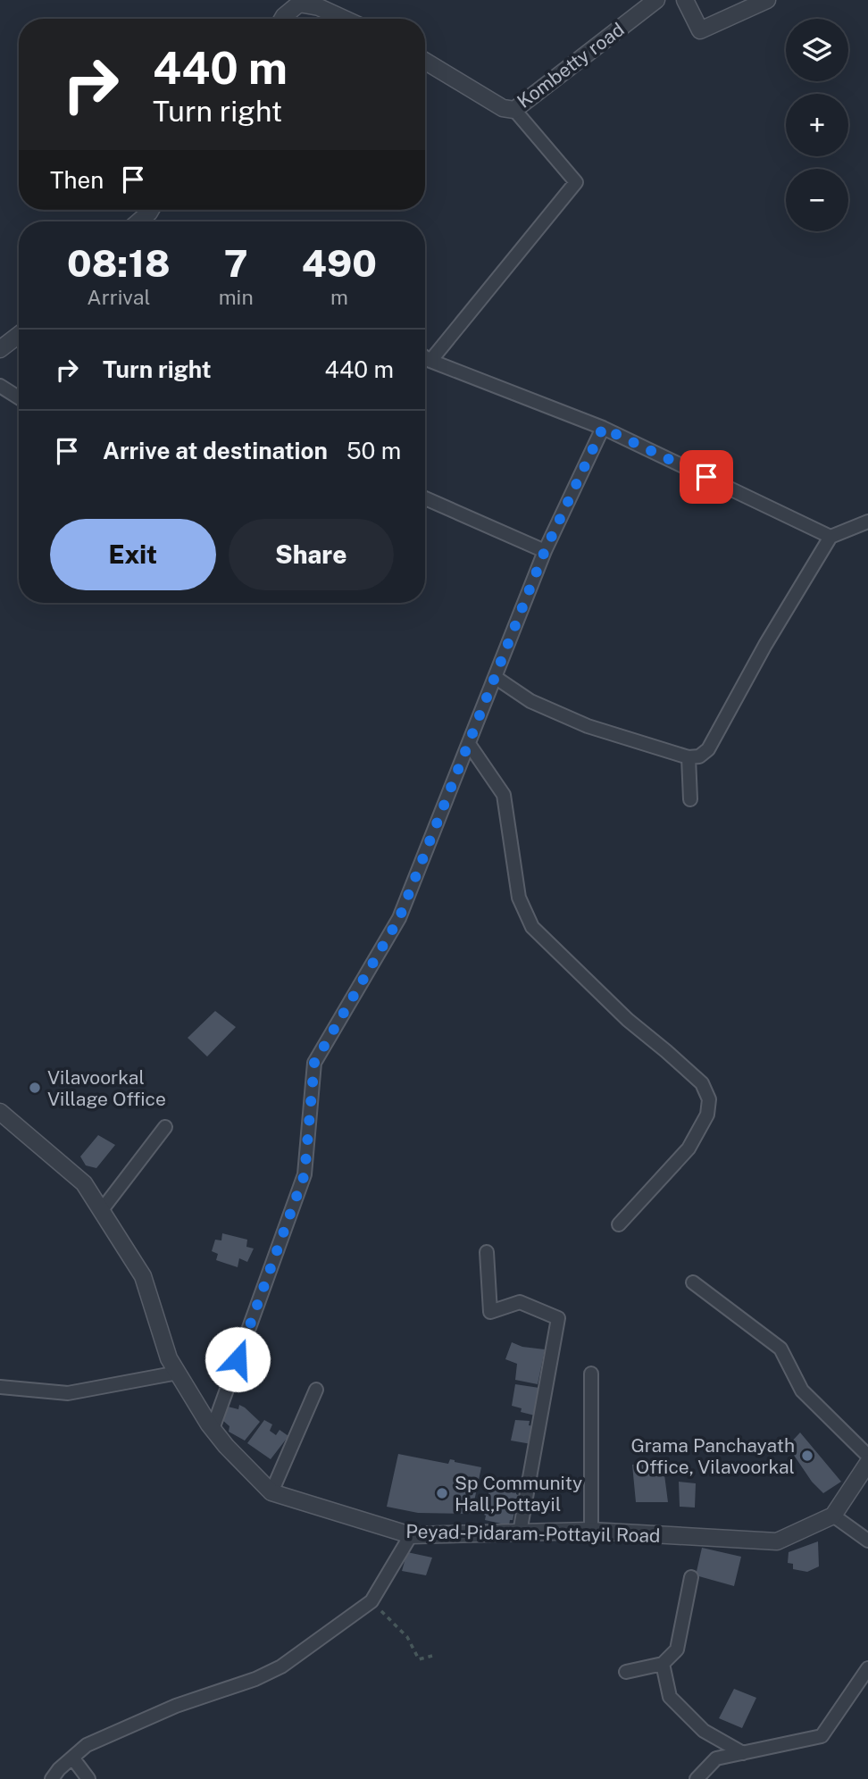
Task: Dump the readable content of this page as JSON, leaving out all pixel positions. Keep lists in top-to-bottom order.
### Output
{
  "streets": {
    "street": ["Kombetty road", "Peyad-Pidaram-Pottayil Road"]
  },
  "places": ["Vilavoorkal Village Office", "Grama Panchayath Office, Vilavoorkal", "Sp Community Hall,Pottayil"],
  "page": {
    "map_buttons": ["+", "−"],
    "turn": ["440 m", "Turn right"],
    "then": "Then",
    "eta": [
      "08:18",
      "Arrival",
      "7",
      "min",
      "490",
      "m"
    ],
    "list": [
      {
        "name": "Turn right",
        "value": "440 m"
      },
      {
        "name": "Arrive at destination",
        "value": "50 m"
      }
    ],
    "buttons": ["Exit", "Share"]
  }
}
